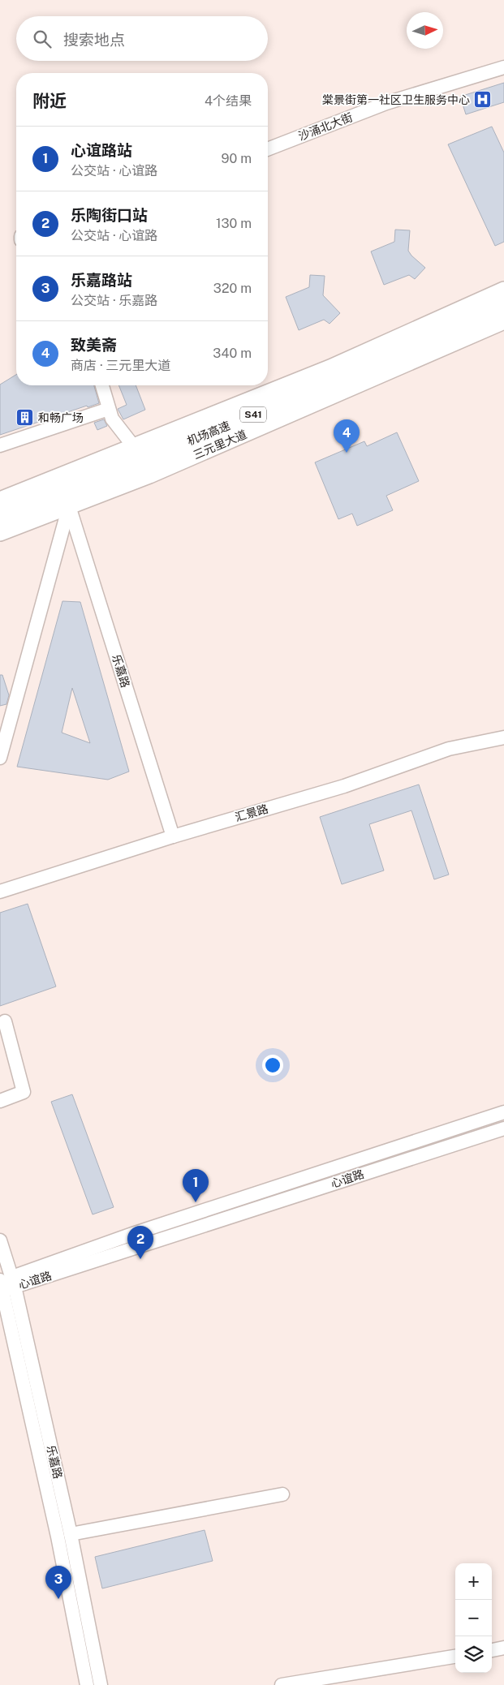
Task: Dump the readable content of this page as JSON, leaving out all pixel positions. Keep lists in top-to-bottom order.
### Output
{
  "streets": {
    "highway": ["S41", "机场高速"],
    "main road": ["三元里大道"],
    "street": [
      "沙涌北大街",
      "乐嘉路",
      "汇景路",
      "心谊路"
    ]
  },
  "crossings": [
    ["三元里大道", "乐嘉路"],
    ["乐嘉路", "汇景路"],
    ["乐嘉路", "心谊路"]
  ],
  "places": {
    "hospital": ["棠景街第一社区卫生服务中心"],
    "building": ["和畅广场"]
  },
  "north": "right",
  "page": {
    "search": "搜索地点",
    "heading": ["附近", "4个结果"],
    "list": [
      {
        "mark": "1",
        "name": "心谊路站",
        "note": "公交站 · 心谊路",
        "value": "90 m"
      },
      {
        "mark": "2",
        "name": "乐陶街口站",
        "note": "公交站 · 心谊路",
        "value": "130 m"
      },
      {
        "mark": "3",
        "name": "乐嘉路站",
        "note": "公交站 · 乐嘉路",
        "value": "320 m"
      },
      {
        "mark": "4",
        "name": "致美斋",
        "note": "商店 · 三元里大道",
        "value": "340 m"
      }
    ],
    "pins": [
      "4",
      "1",
      "2",
      "3"
    ],
    "map_buttons": ["+", "−"]
  }
}
